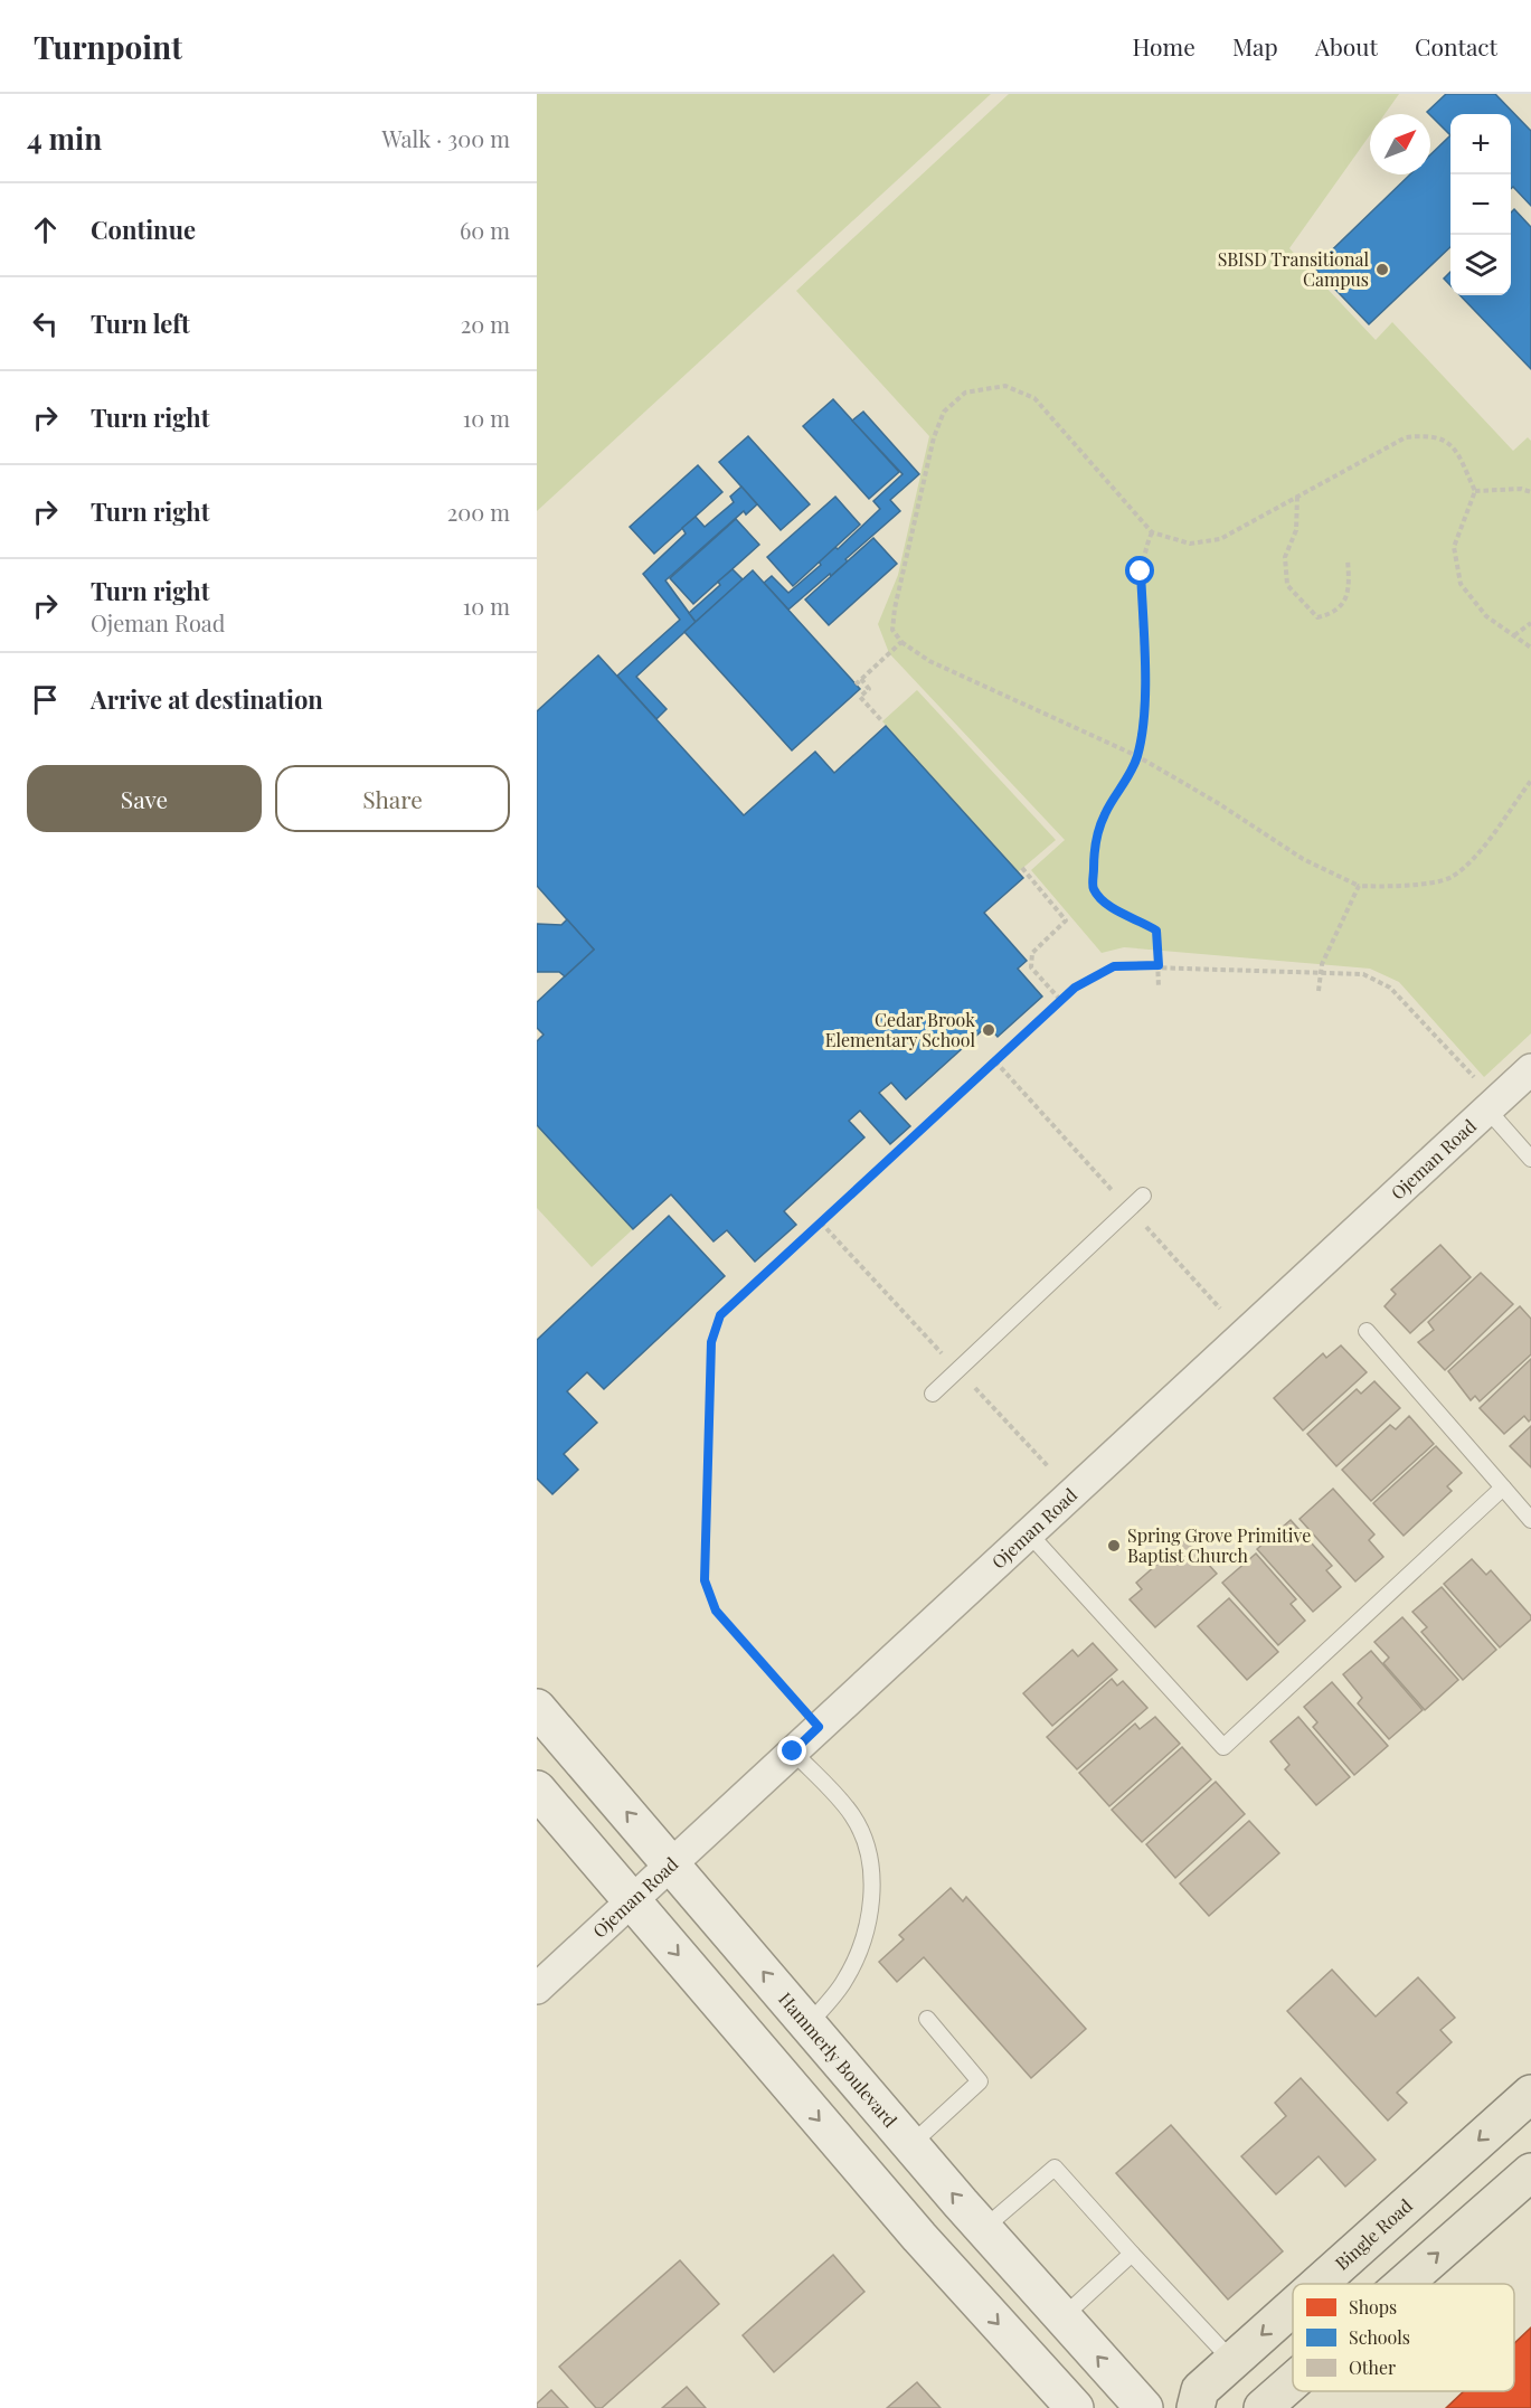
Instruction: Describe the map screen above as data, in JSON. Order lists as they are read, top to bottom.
{
  "streets": {
    "main road": ["Hammerly Boulevard", "Bingle Road"],
    "street": ["Ojeman Road"]
  },
  "crossings": [
    ["Ojeman Road", "Hammerly Boulevard"]
  ],
  "places": ["SBISD Transitional Campus", "Cedar Brook Elementary School", "Spring Grove Primitive Baptist Church"],
  "legend": ["Shops", "Schools", "Other"],
  "north": "top right",
  "page": {
    "header": "Turnpoint",
    "nav": [
      "Home",
      "Map",
      "About",
      "Contact"
    ],
    "heading": ["4 min", "Walk · 300 m"],
    "map_buttons": ["+", "−"],
    "list": [
      ["Continue", "60 m"],
      ["Turn left", "20 m"],
      ["Turn right", "10 m"],
      ["Turn right", "200 m"],
      ["Turn right", "Ojeman Road", "10 m"],
      "Arrive at destination"
    ],
    "buttons": ["Save", "Share"]
  }
}
